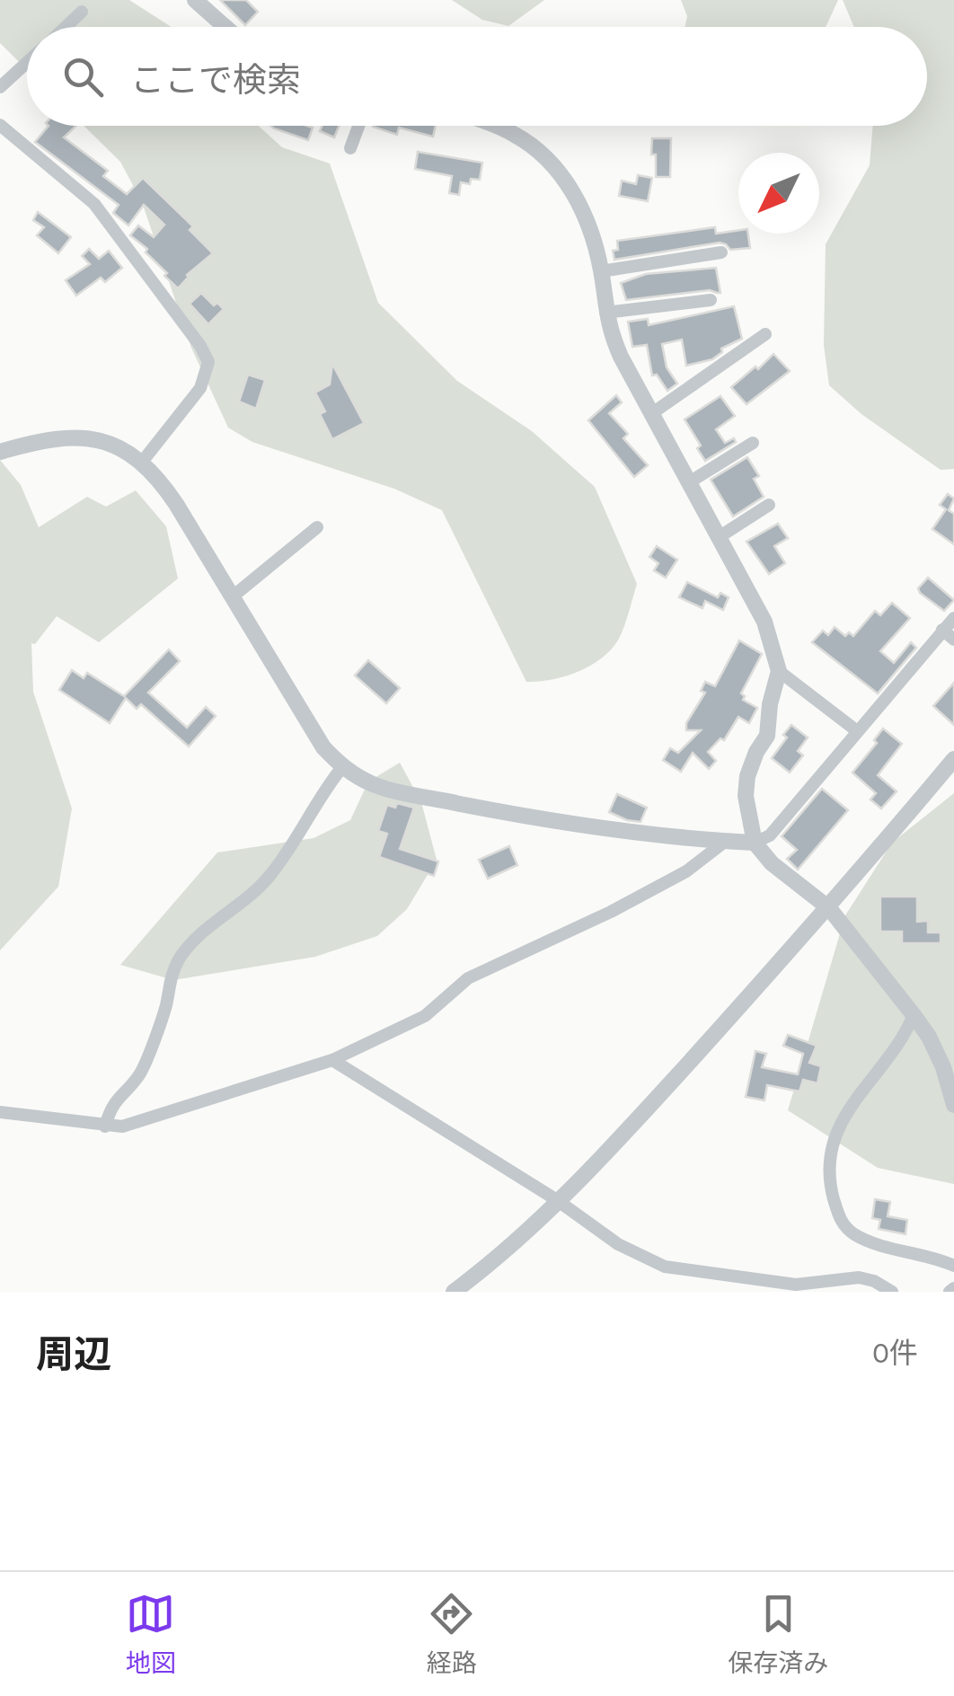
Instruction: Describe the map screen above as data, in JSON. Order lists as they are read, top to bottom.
{
  "north": "bottom left",
  "page": {
    "search": "ここで検索",
    "heading": ["周辺", "0件"],
    "nav": ["地図", "経路", "保存済み"]
  }
}
